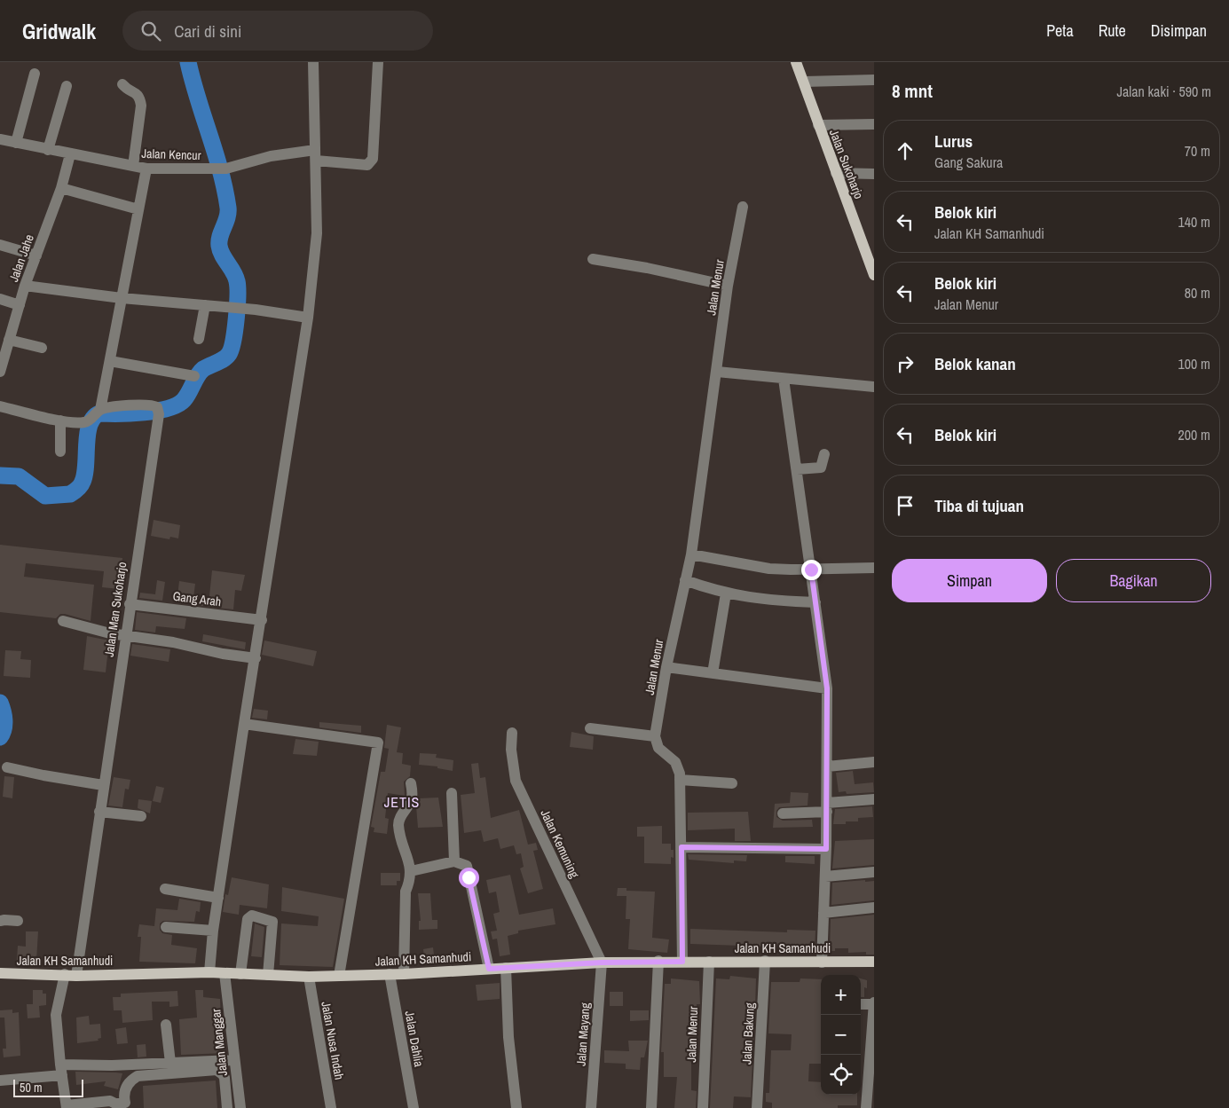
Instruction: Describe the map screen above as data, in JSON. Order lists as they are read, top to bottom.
{
  "streets": {
    "main road": ["Jalan Sukoharjo", "Jalan KH Samanhudi"],
    "street": [
      "Jalan Kencur",
      "Jalan Jahe",
      "Jalan Menur",
      "Gang Arah",
      "Jalan Man Sukoharjo",
      "Jalan Kemuning",
      "Jalan Bakung",
      "Jalan Mayang",
      "Jalan Dahlia",
      "Jalan Nusa Indah",
      "Jalan Manggar"
    ]
  },
  "crossings": [
    ["Jalan Kencur", "Jalan Jahe"],
    ["Jalan Menur", "Jalan KH Samanhudi"],
    ["Gang Arah", "Jalan Man Sukoharjo"],
    ["Jalan Man Sukoharjo", "Jalan KH Samanhudi"],
    ["Jalan Kemuning", "Jalan KH Samanhudi"],
    ["Jalan Kemuning", "Jalan Mayang"],
    ["Jalan KH Samanhudi", "Jalan Bakung"],
    ["Jalan KH Samanhudi", "Jalan Mayang"],
    ["Jalan KH Samanhudi", "Jalan Dahlia"],
    ["Jalan KH Samanhudi", "Jalan Nusa Indah"],
    ["Jalan KH Samanhudi", "Jalan Manggar"]
  ],
  "districts": ["JETIS"],
  "scale_bar": "50 m",
  "page": {
    "header": "Gridwalk",
    "search": "Cari di sini",
    "nav": ["Peta", "Rute", "Disimpan"],
    "heading": ["8 mnt", "Jalan kaki · 590 m"],
    "list": [
      ["Lurus", "Gang Sakura", "70 m"],
      ["Belok kiri", "Jalan KH Samanhudi", "140 m"],
      ["Belok kiri", "Jalan Menur", "80 m"],
      ["Belok kanan", "100 m"],
      ["Belok kiri", "200 m"],
      "Tiba di tujuan"
    ],
    "buttons": ["Simpan", "Bagikan"],
    "map_buttons": ["+", "−"],
    "scale": "50 m"
  }
}
